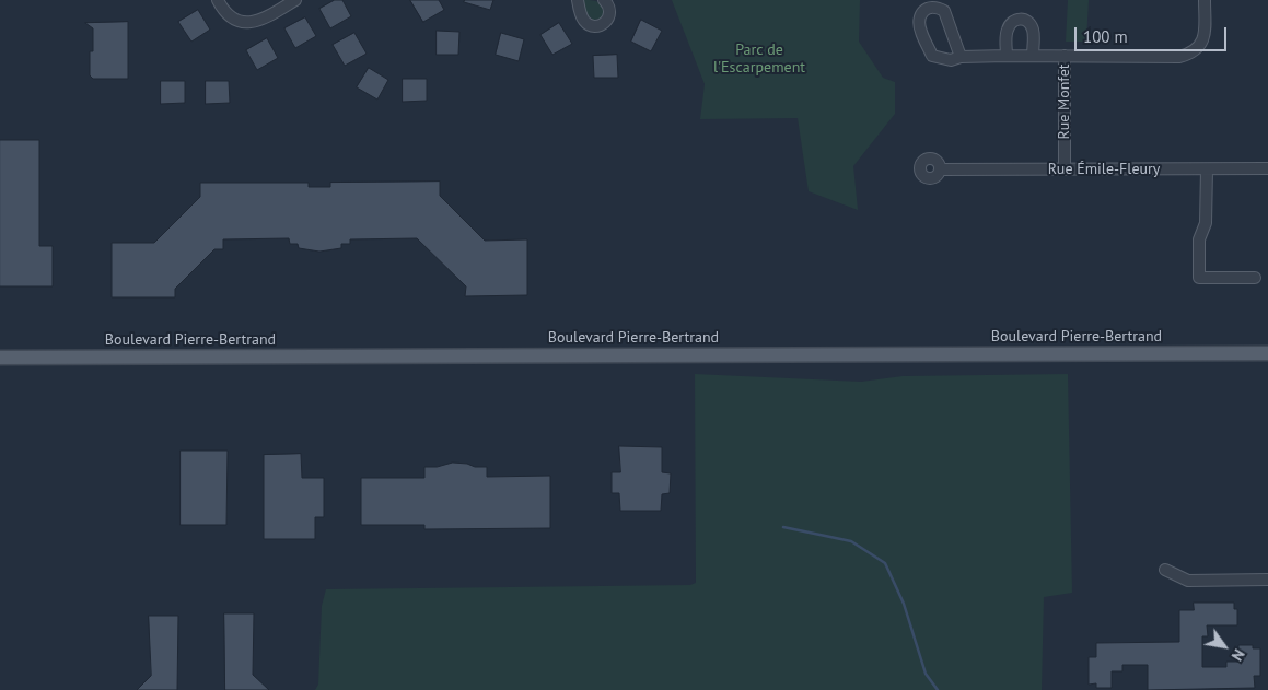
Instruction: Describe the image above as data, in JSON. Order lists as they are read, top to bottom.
{
  "streets": {
    "main road": ["Boulevard Pierre-Bertrand"],
    "street": ["Rue Monfet", "Rue Émile-Fleury"]
  },
  "crossings": [
    ["Rue Monfet", "Rue Émile-Fleury"]
  ],
  "parks": ["Parc de l'Escarpement"],
  "scale_bar": "100 m",
  "north": "bottom right"
}
